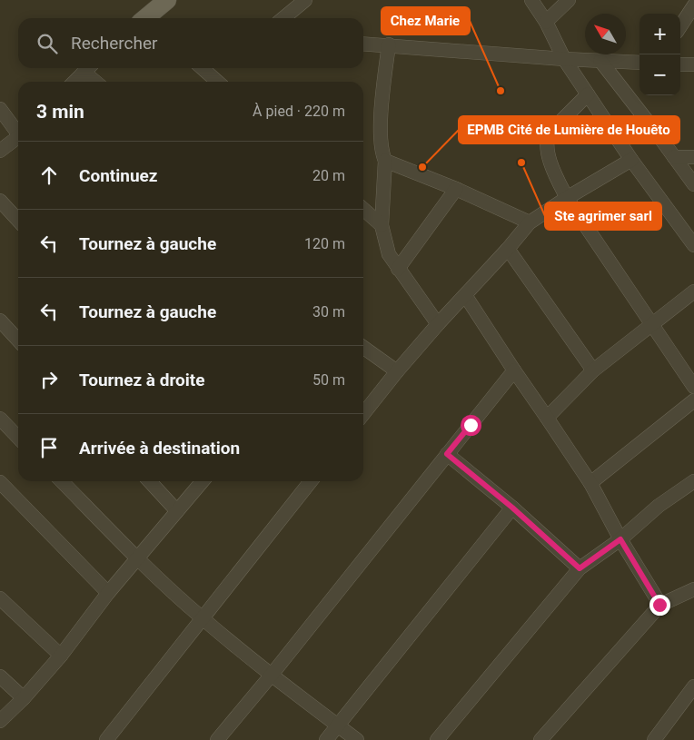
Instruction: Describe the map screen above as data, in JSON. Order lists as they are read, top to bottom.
{
  "places": ["Chez Marie", "Ste agrimer sarl", "EPMB Cité de Lumière de Houêto"],
  "north": "top left",
  "page": {
    "map_buttons": ["+", "−"],
    "search": "Rechercher",
    "heading": ["3 min", "À pied · 220 m"],
    "list": [
      ["Continuez", "20 m"],
      ["Tournez à gauche", "120 m"],
      ["Tournez à gauche", "30 m"],
      ["Tournez à droite", "50 m"],
      "Arrivée à destination"
    ]
  }
}
